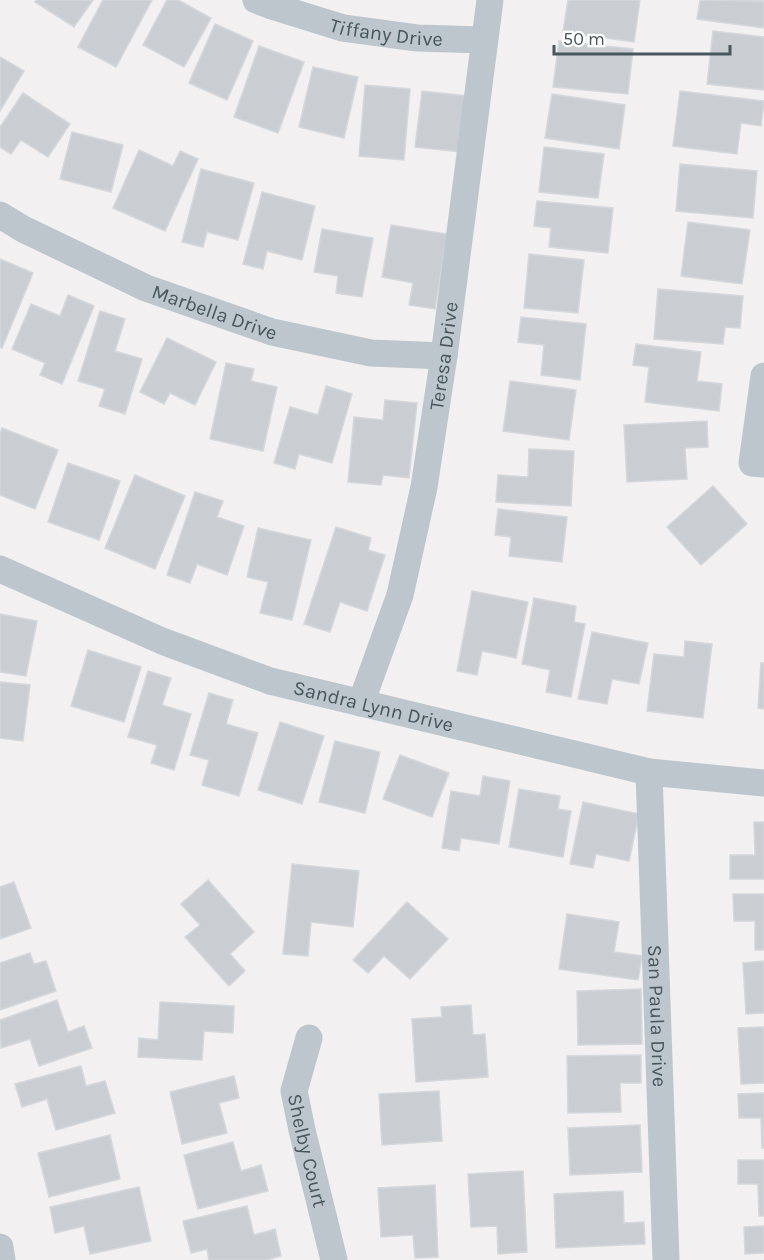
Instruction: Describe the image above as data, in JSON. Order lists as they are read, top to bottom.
{
  "streets": {
    "street": [
      "Tiffany Drive",
      "Marbella Drive",
      "Teresa Drive",
      "Sandra Lynn Drive",
      "San Paula Drive",
      "Shelby Court"
    ]
  },
  "crossings": [
    ["Tiffany Drive", "Teresa Drive"],
    ["Marbella Drive", "Teresa Drive"],
    ["Teresa Drive", "Sandra Lynn Drive"],
    ["Sandra Lynn Drive", "San Paula Drive"]
  ],
  "scale_bar": "50 m"
}
